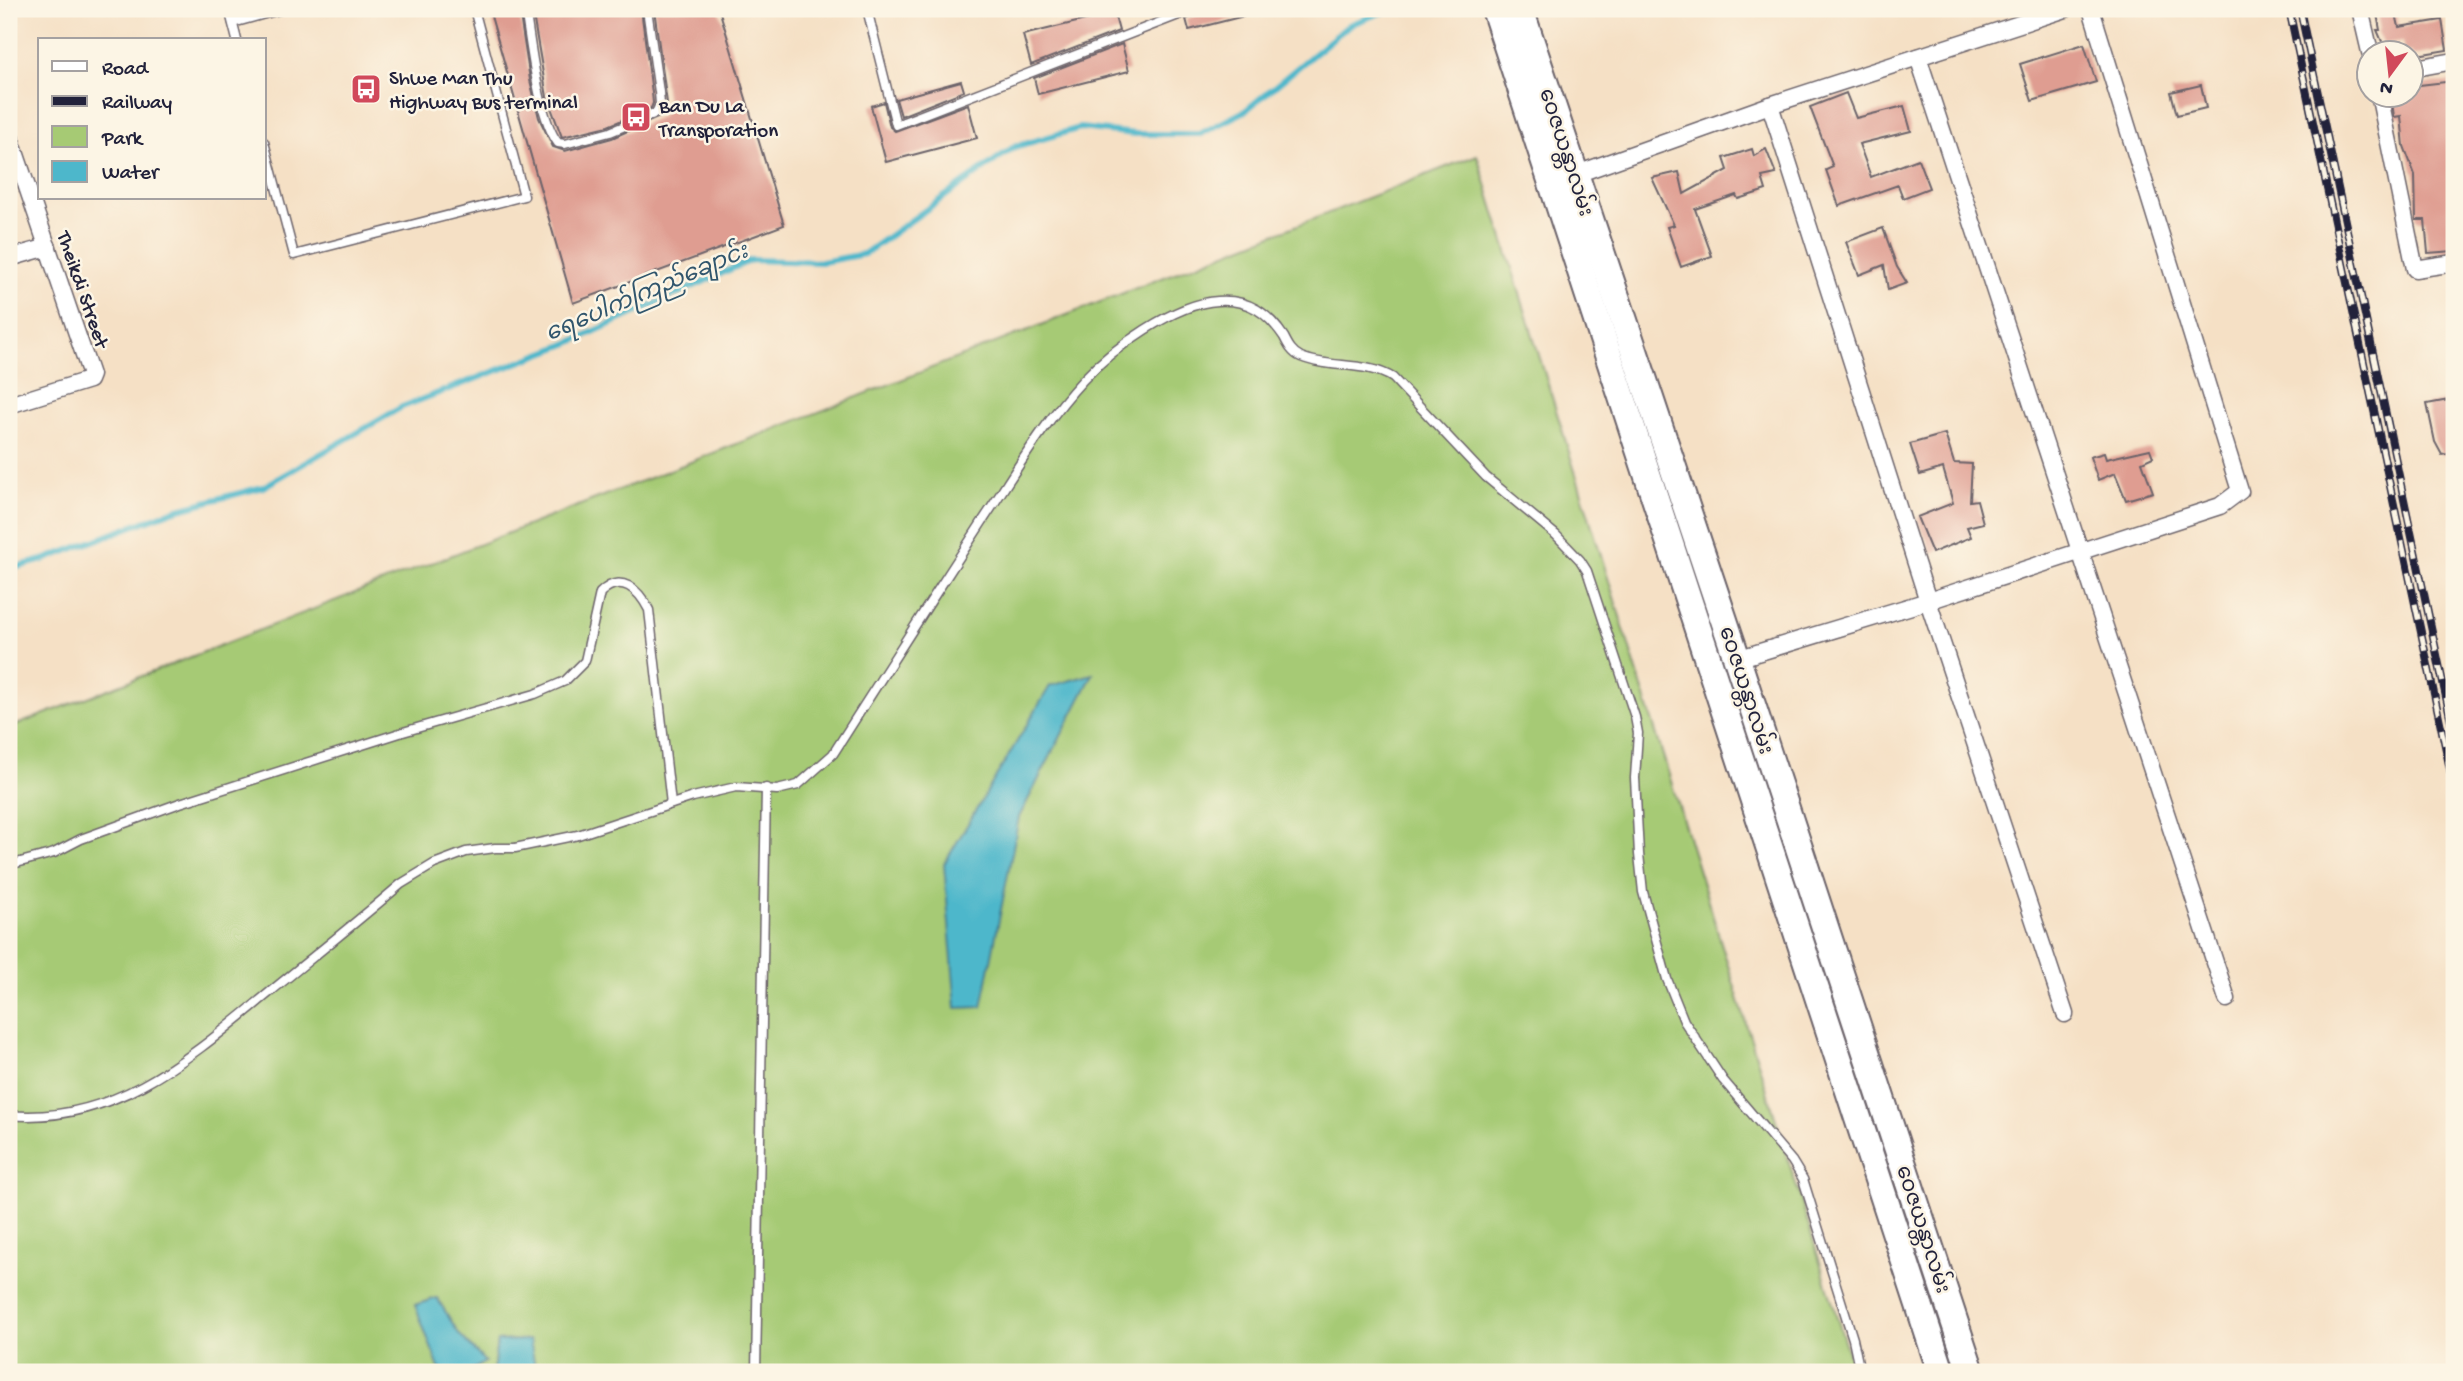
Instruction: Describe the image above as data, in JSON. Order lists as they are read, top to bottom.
{
  "streets": {
    "main road": ["ဝေဇယန္တာလမ်း"],
    "street": ["Theikdi Street"]
  },
  "water": ["ရေပေါက်ကြည်ချောင်း"],
  "places": {
    "bus stop": ["Shwe Man Thu Highway Bus terminal", "Ban Du La Transporation"]
  },
  "legend": [
    "Road",
    "Railway",
    "Park",
    "Water"
  ],
  "north": "bottom"
}
